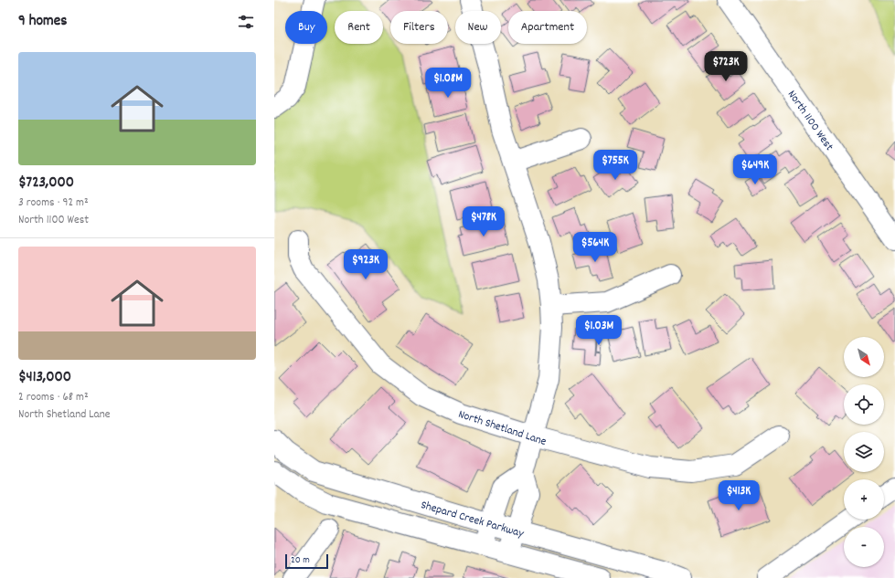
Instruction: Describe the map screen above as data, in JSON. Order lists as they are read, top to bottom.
{
  "streets": {
    "street": ["North 1100 West", "North Shetland Lane", "Shepard Creek Parkway"]
  },
  "scale_bar": "20 m",
  "north": "bottom right",
  "page": {
    "heading": "9 homes",
    "chip": [
      "Buy",
      "Rent",
      "Filters",
      "New",
      "Apartment"
    ],
    "list": [
      {
        "name": "$723,000",
        "note": "3 rooms · 92 m² · North 1100 West"
      },
      {
        "name": "$413,000",
        "note": "2 rooms · 68 m² · North Shetland Lane"
      }
    ],
    "price": [
      "$723K",
      "$1.08M",
      "$755K",
      "$649K",
      "$478K",
      "$564K",
      "$923K",
      "$1.03M",
      "$413K"
    ],
    "map_buttons": ["+", "−"],
    "scale": "20 m"
  }
}
